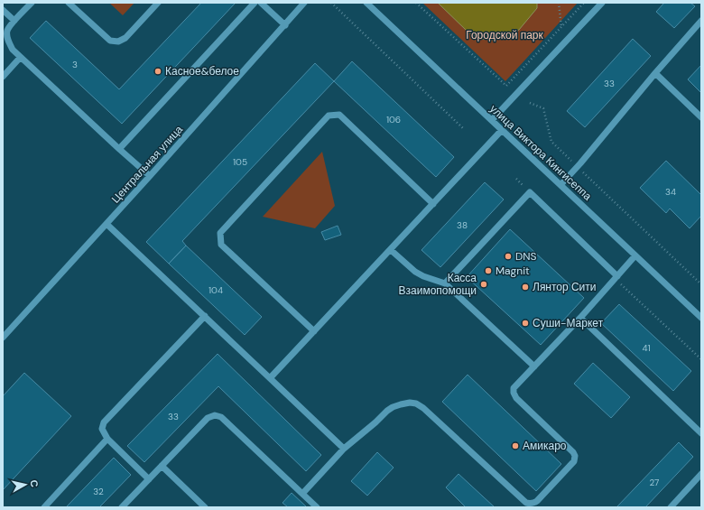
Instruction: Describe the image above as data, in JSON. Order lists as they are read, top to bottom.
{
  "streets": {
    "street": ["улица Виктора Кингисеппа", "Центральная улица"]
  },
  "parks": ["Городской парк"],
  "places": [
    "Касное&белое",
    "DNS",
    "Magnit",
    "Касса Взаимопомощи",
    "Лянтор Сити",
    "Суши-Маркет",
    "Амикаро"
  ],
  "house_numbers": [
    "3",
    "33",
    "106",
    "105",
    "34",
    "38",
    "104",
    "41",
    "33",
    "27",
    "32"
  ],
  "north": "right"
}
